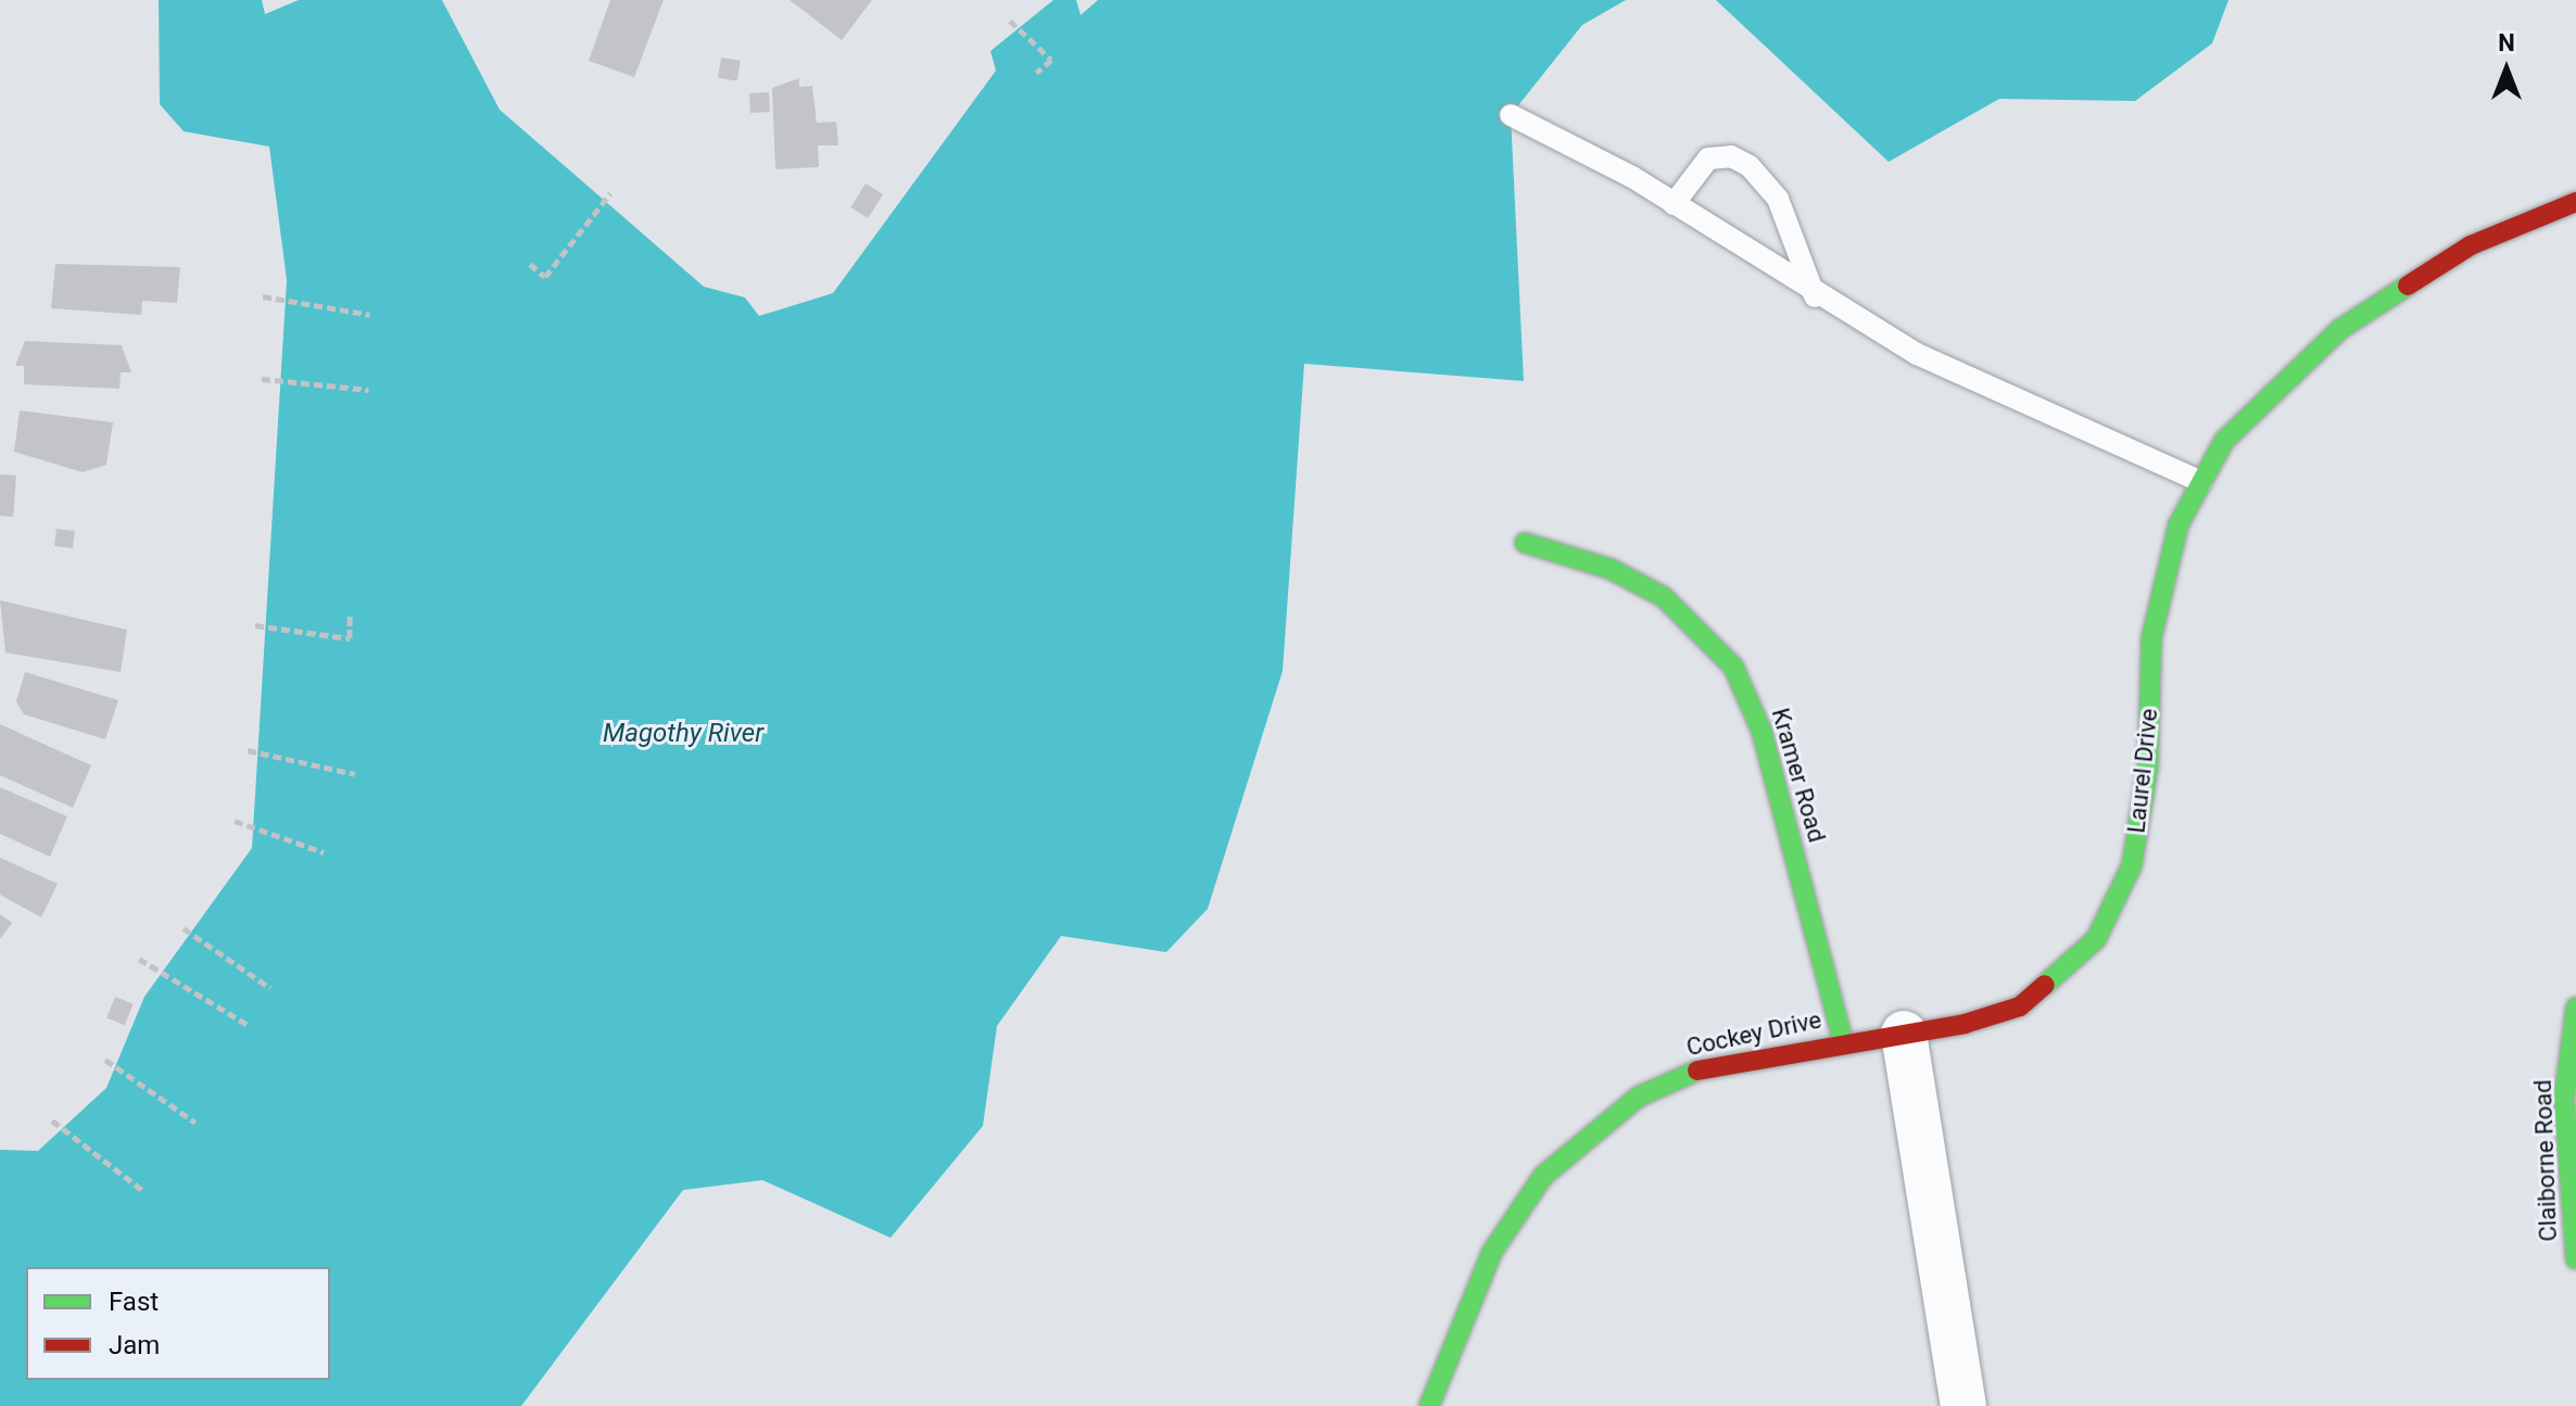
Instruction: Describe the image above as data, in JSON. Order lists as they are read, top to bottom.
{
  "streets": {
    "street": [
      "Laurel Drive",
      "Kramer Road",
      "Cockey Drive",
      "Claiborne Road"
    ]
  },
  "crossings": [
    ["Laurel Drive", "Cockey Drive"],
    ["Kramer Road", "Cockey Drive"]
  ],
  "water": ["Magothy River"],
  "legend": ["Fast", "Jam"],
  "north": "top"
}
